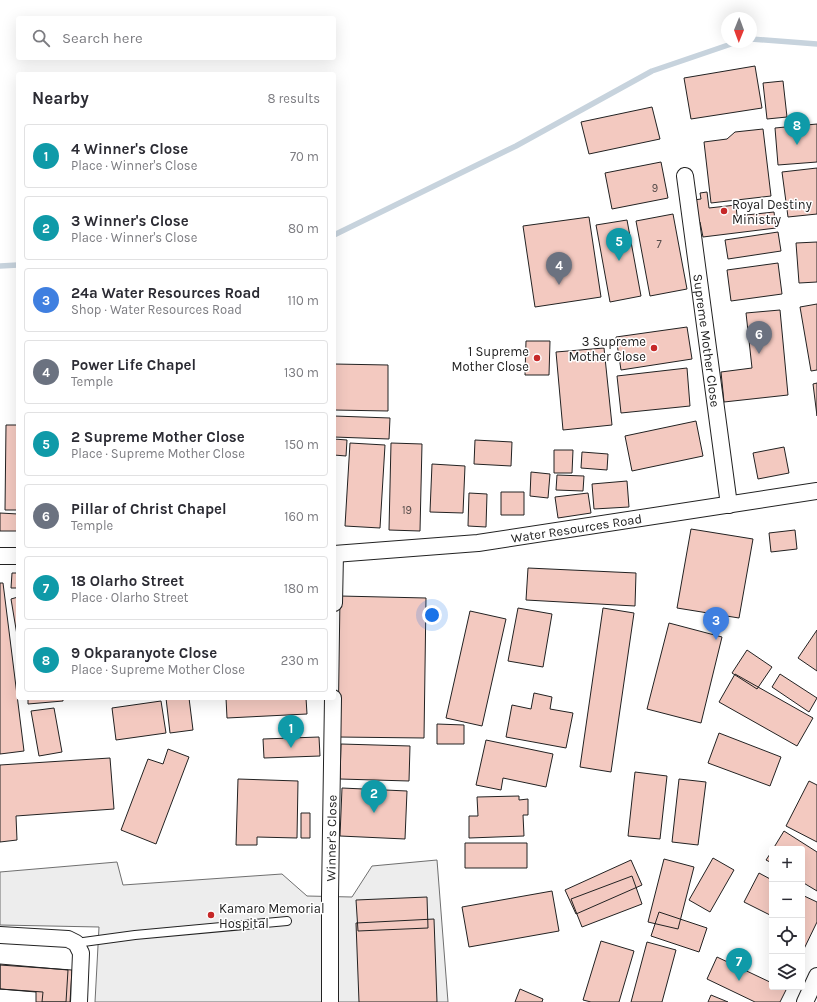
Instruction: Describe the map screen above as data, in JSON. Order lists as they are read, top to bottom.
{
  "streets": {
    "street": ["Supreme Mother Close", "Water Resources Road", "Winner's Close"]
  },
  "crossings": [
    ["Supreme Mother Close", "Water Resources Road"]
  ],
  "places": [
    "Royal Destiny Ministry",
    "3 Supreme Mother Close",
    "1 Supreme Mother Close",
    "Kamaro Memorial Hospital"
  ],
  "house_numbers": ["9", "7", "19"],
  "north": "bottom",
  "page": {
    "search": "Search here",
    "heading": ["Nearby", "8 results"],
    "pins": [
      "8",
      "5",
      "4",
      "6",
      "3",
      "1",
      "2",
      "7"
    ],
    "list": [
      {
        "mark": "1",
        "name": "4 Winner's Close",
        "note": "Place · Winner's Close",
        "value": "70 m"
      },
      {
        "mark": "2",
        "name": "3 Winner's Close",
        "note": "Place · Winner's Close",
        "value": "80 m"
      },
      {
        "mark": "3",
        "name": "24a Water Resources Road",
        "note": "Shop · Water Resources Road",
        "value": "110 m"
      },
      {
        "mark": "4",
        "name": "Power Life Chapel",
        "note": "Temple",
        "value": "130 m"
      },
      {
        "mark": "5",
        "name": "2 Supreme Mother Close",
        "note": "Place · Supreme Mother Close",
        "value": "150 m"
      },
      {
        "mark": "6",
        "name": "Pillar of Christ Chapel",
        "note": "Temple",
        "value": "160 m"
      },
      {
        "mark": "7",
        "name": "18 Olarho Street",
        "note": "Place · Olarho Street",
        "value": "180 m"
      },
      {
        "mark": "8",
        "name": "9 Okparanyote Close",
        "note": "Place · Supreme Mother Close",
        "value": "230 m"
      }
    ],
    "map_buttons": ["+", "−"]
  }
}
